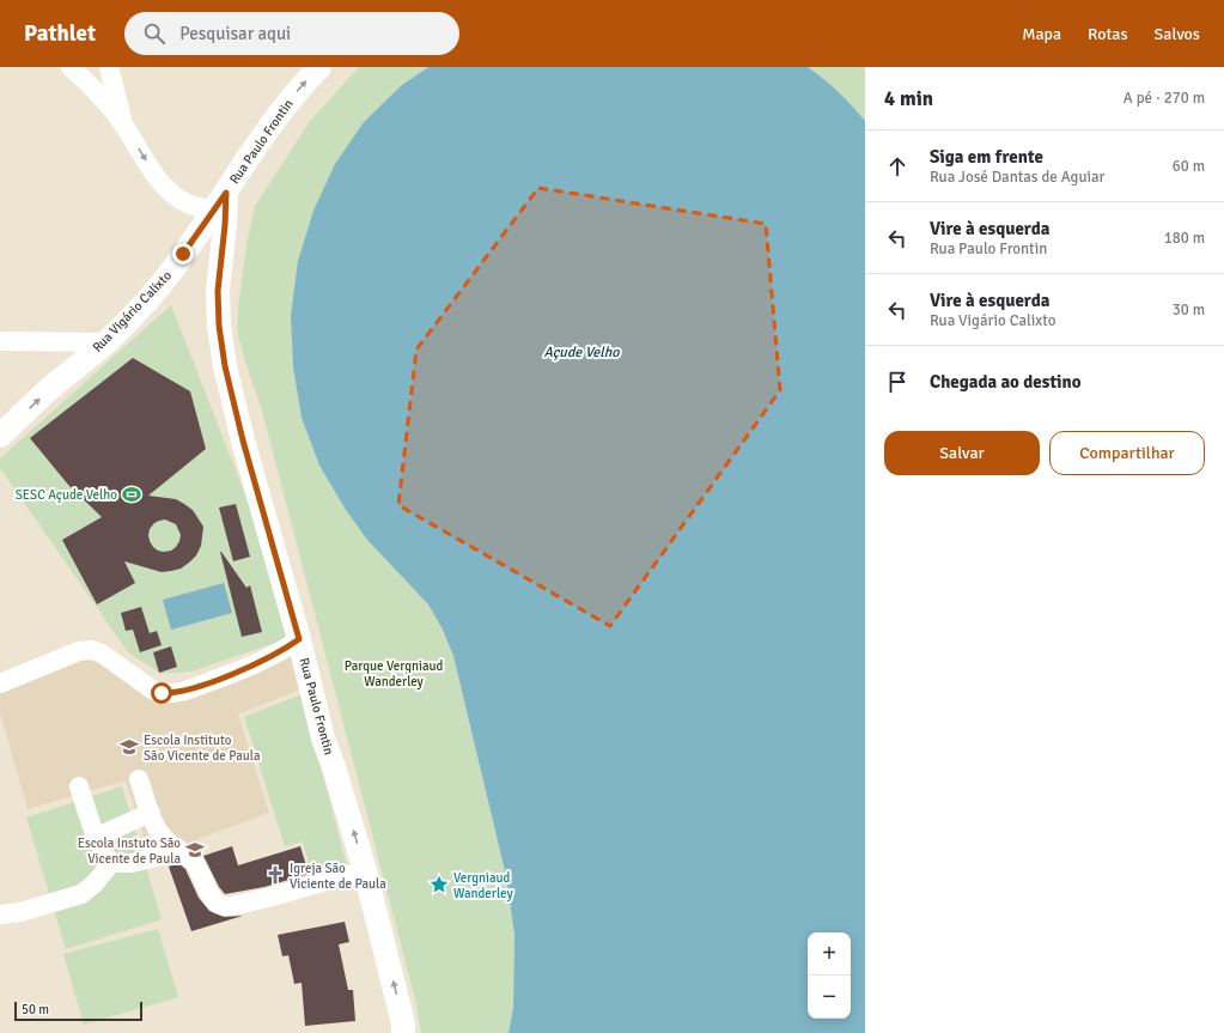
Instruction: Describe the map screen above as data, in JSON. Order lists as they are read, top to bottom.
{
  "streets": {
    "main road": ["Rua Paulo Frontin", "Rua Vigário Calixto"]
  },
  "crossings": [
    ["Rua Paulo Frontin", "Rua Vigário Calixto"]
  ],
  "one_way": ["Rua Paulo Frontin", "Rua Vigário Calixto"],
  "water": ["Açude Velho"],
  "parks": ["Parque Vergniaud Wanderley"],
  "places": {
    "sports": ["SESC Açude Velho"],
    "school or university": ["Escola Instituto São Vicente de Paula", "Escola Instuto São Vicente de Paula"],
    "church": ["Igreja São Viciente de Paula"],
    "place": ["Vergniaud Wanderley"]
  },
  "scale_bar": "50 m",
  "page": {
    "header": "Pathlet",
    "search": "Pesquisar aqui",
    "nav": ["Mapa", "Rotas", "Salvos"],
    "heading": ["4 min", "A pé · 270 m"],
    "list": [
      ["Siga em frente", "Rua José Dantas de Aguiar", "60 m"],
      ["Vire à esquerda", "Rua Paulo Frontin", "180 m"],
      ["Vire à esquerda", "Rua Vigário Calixto", "30 m"],
      "Chegada ao destino"
    ],
    "buttons": ["Salvar", "Compartilhar"],
    "map_buttons": ["+", "−"],
    "scale": "50 m"
  }
}
